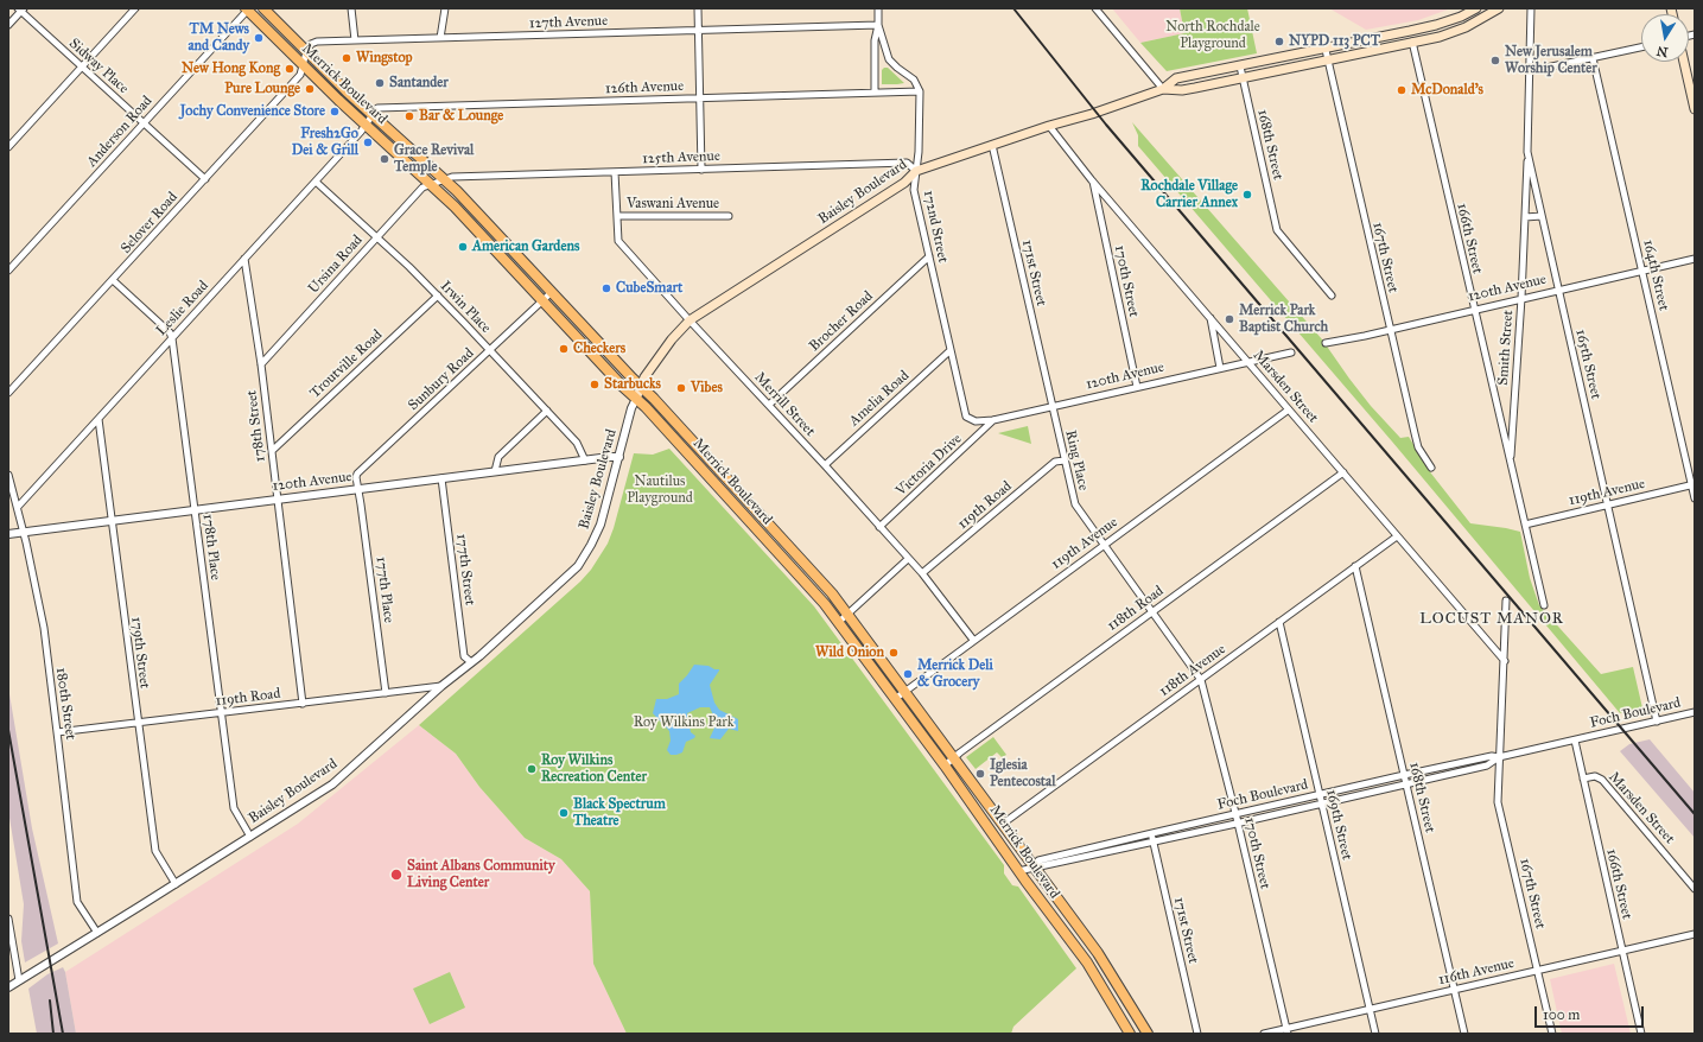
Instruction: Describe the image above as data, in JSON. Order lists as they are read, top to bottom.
{
  "streets": {
    "main road": ["Merrick Boulevard", "Baisley Boulevard"],
    "street": [
      "127th Avenue",
      "Sidway Place",
      "126th Avenue",
      "Anderson Road",
      "168th Street",
      "125th Avenue",
      "Vaswani Avenue",
      "Selover Road",
      "172nd Street",
      "166th Street",
      "167th Street",
      "Ursina Road",
      "171st Street",
      "164th Street",
      "170th Street",
      "120th Avenue",
      "Irwin Place",
      "Leslie Road",
      "Brocher Road",
      "Smith Street",
      "Troutville Road",
      "165th Street",
      "Sunbury Road",
      "Marsden Street",
      "Amelia Road",
      "Merrill Street",
      "178th Street",
      "Ring Place",
      "Victoria Drive",
      "119th Avenue",
      "119th Road",
      "178th Place",
      "177th Street",
      "177th Place",
      "118th Road",
      "179th Street",
      "118th Avenue",
      "180th Street",
      "Foch Boulevard",
      "169th Street",
      "116th Avenue"
    ]
  },
  "crossings": [
    ["127th Avenue", "Merrick Boulevard"],
    ["Sidway Place", "Anderson Road"],
    ["Sidway Place", "Selover Road"],
    ["Merrick Boulevard", "126th Avenue"],
    ["Merrick Boulevard", "Anderson Road"],
    ["Merrick Boulevard", "125th Avenue"],
    ["Merrick Boulevard", "Baisley Boulevard"],
    ["Merrick Boulevard", "Selover Road"],
    ["Merrick Boulevard", "Ursina Road"],
    ["Merrick Boulevard", "Leslie Road"],
    ["Merrick Boulevard", "Sunbury Road"],
    ["Merrick Boulevard", "119th Avenue"],
    ["Merrick Boulevard", "118th Road"],
    ["Merrick Boulevard", "118th Avenue"],
    ["Merrick Boulevard", "Foch Boulevard"],
    ["126th Avenue", "172nd Street"],
    ["126th Avenue", "Leslie Road"],
    ["168th Street", "Baisley Boulevard"],
    ["168th Street", "118th Avenue"],
    ["168th Street", "Foch Boulevard"],
    ["168th Street", "116th Avenue"],
    ["125th Avenue", "Baisley Boulevard"],
    ["125th Avenue", "172nd Street"],
    ["125th Avenue", "Ursina Road"],
    ["125th Avenue", "Merrill Street"],
    ["Baisley Boulevard", "172nd Street"],
    ["Baisley Boulevard", "166th Street"],
    ["Baisley Boulevard", "167th Street"],
    ["Baisley Boulevard", "171st Street"],
    ["Baisley Boulevard", "120th Avenue"],
    ["Baisley Boulevard", "Marsden Street"],
    ["Baisley Boulevard", "Merrill Street"],
    ["Baisley Boulevard", "119th Road"],
    ["Baisley Boulevard", "178th Place"],
    ["Baisley Boulevard", "177th Street"],
    ["Baisley Boulevard", "179th Street"],
    ["Baisley Boulevard", "180th Street"],
    ["Vaswani Avenue", "Merrill Street"],
    ["172nd Street", "120th Avenue"],
    ["172nd Street", "Brocher Road"],
    ["172nd Street", "Amelia Road"],
    ["172nd Street", "Victoria Drive"],
    ["166th Street", "120th Avenue"],
    ["166th Street", "Smith Street"],
    ["166th Street", "Marsden Street"],
    ["166th Street", "119th Avenue"],
    ["166th Street", "Foch Boulevard"],
    ["166th Street", "116th Avenue"],
    ["167th Street", "120th Avenue"],
    ["167th Street", "Foch Boulevard"],
    ["167th Street", "116th Avenue"],
    ["Ursina Road", "Irwin Place"],
    ["Ursina Road", "178th Street"],
    ["171st Street", "120th Avenue"],
    ["171st Street", "Ring Place"],
    ["171st Street", "Foch Boulevard"],
    ["164th Street", "120th Avenue"],
    ["164th Street", "119th Avenue"],
    ["170th Street", "120th Avenue"],
    ["170th Street", "Marsden Street"],
    ["170th Street", "Ring Place"],
    ["170th Street", "118th Avenue"],
    ["170th Street", "Foch Boulevard"],
    ["170th Street", "116th Avenue"],
    ["120th Avenue", "Irwin Place"],
    ["120th Avenue", "Smith Street"],
    ["120th Avenue", "165th Street"],
    ["120th Avenue", "Sunbury Road"],
    ["120th Avenue", "Marsden Street"],
    ["120th Avenue", "178th Street"],
    ["120th Avenue", "Ring Place"],
    ["120th Avenue", "Victoria Drive"],
    ["120th Avenue", "178th Place"],
    ["120th Avenue", "177th Street"],
    ["120th Avenue", "177th Place"],
    ["120th Avenue", "179th Street"],
    ["120th Avenue", "180th Street"],
    ["Irwin Place", "Leslie Road"],
    ["Irwin Place", "Troutville Road"],
    ["Irwin Place", "Sunbury Road"],
    ["Leslie Road", "178th Street"],
    ["Leslie Road", "178th Place"],
    ["Leslie Road", "179th Street"],
    ["Leslie Road", "180th Street"],
    ["Brocher Road", "Merrill Street"],
    ["Smith Street", "165th Street"],
    ["Troutville Road", "178th Street"],
    ["165th Street", "119th Avenue"],
    ["165th Street", "Foch Boulevard"],
    ["Sunbury Road", "177th Place"],
    ["Marsden Street", "119th Avenue"],
    ["Marsden Street", "118th Road"],
    ["Marsden Street", "118th Avenue"],
    ["Amelia Road", "Merrill Street"],
    ["Merrill Street", "Victoria Drive"],
    ["Merrill Street", "119th Avenue"],
    ["Merrill Street", "119th Road"],
    ["178th Street", "119th Road"],
    ["Ring Place", "119th Avenue"],
    ["Ring Place", "119th Road"],
    ["Ring Place", "118th Road"],
    ["Ring Place", "118th Avenue"],
    ["119th Road", "178th Place"],
    ["119th Road", "177th Place"],
    ["119th Road", "179th Street"],
    ["119th Road", "180th Street"],
    ["118th Avenue", "169th Street"],
    ["Foch Boulevard", "169th Street"],
    ["169th Street", "116th Avenue"]
  ],
  "districts": ["LOCUST MANOR"],
  "parks": ["North Rochdale Playground", "Nautilus Playground", "Roy Wilkins Park"],
  "places": [
    "TM News and Candy",
    "NYPD 113 PCT",
    "Wingstop",
    "New Jerusalem Worship Center",
    "New Hong Kong",
    "Santander",
    "Pure Lounge",
    "McDonald's",
    "Jochy Convenience Store",
    "Bar & Lounge",
    "Fresh2Go Dei & Grill",
    "Grace Revival Temple",
    "Rochdale Village Carrier Annex",
    "American Gardens",
    "CubeSmart",
    "Merrick Park Baptist Church",
    "Checkers",
    "Starbucks",
    "Vibes",
    "Wild Onion",
    "Merrick Deli & Grocery",
    "Roy Wilkins Recreation Center",
    "Iglesia Pentecostal",
    "Black Spectrum Theatre",
    "Saint Albans Community Living Center"
  ],
  "scale_bar": "100 m",
  "north": "bottom"
}
